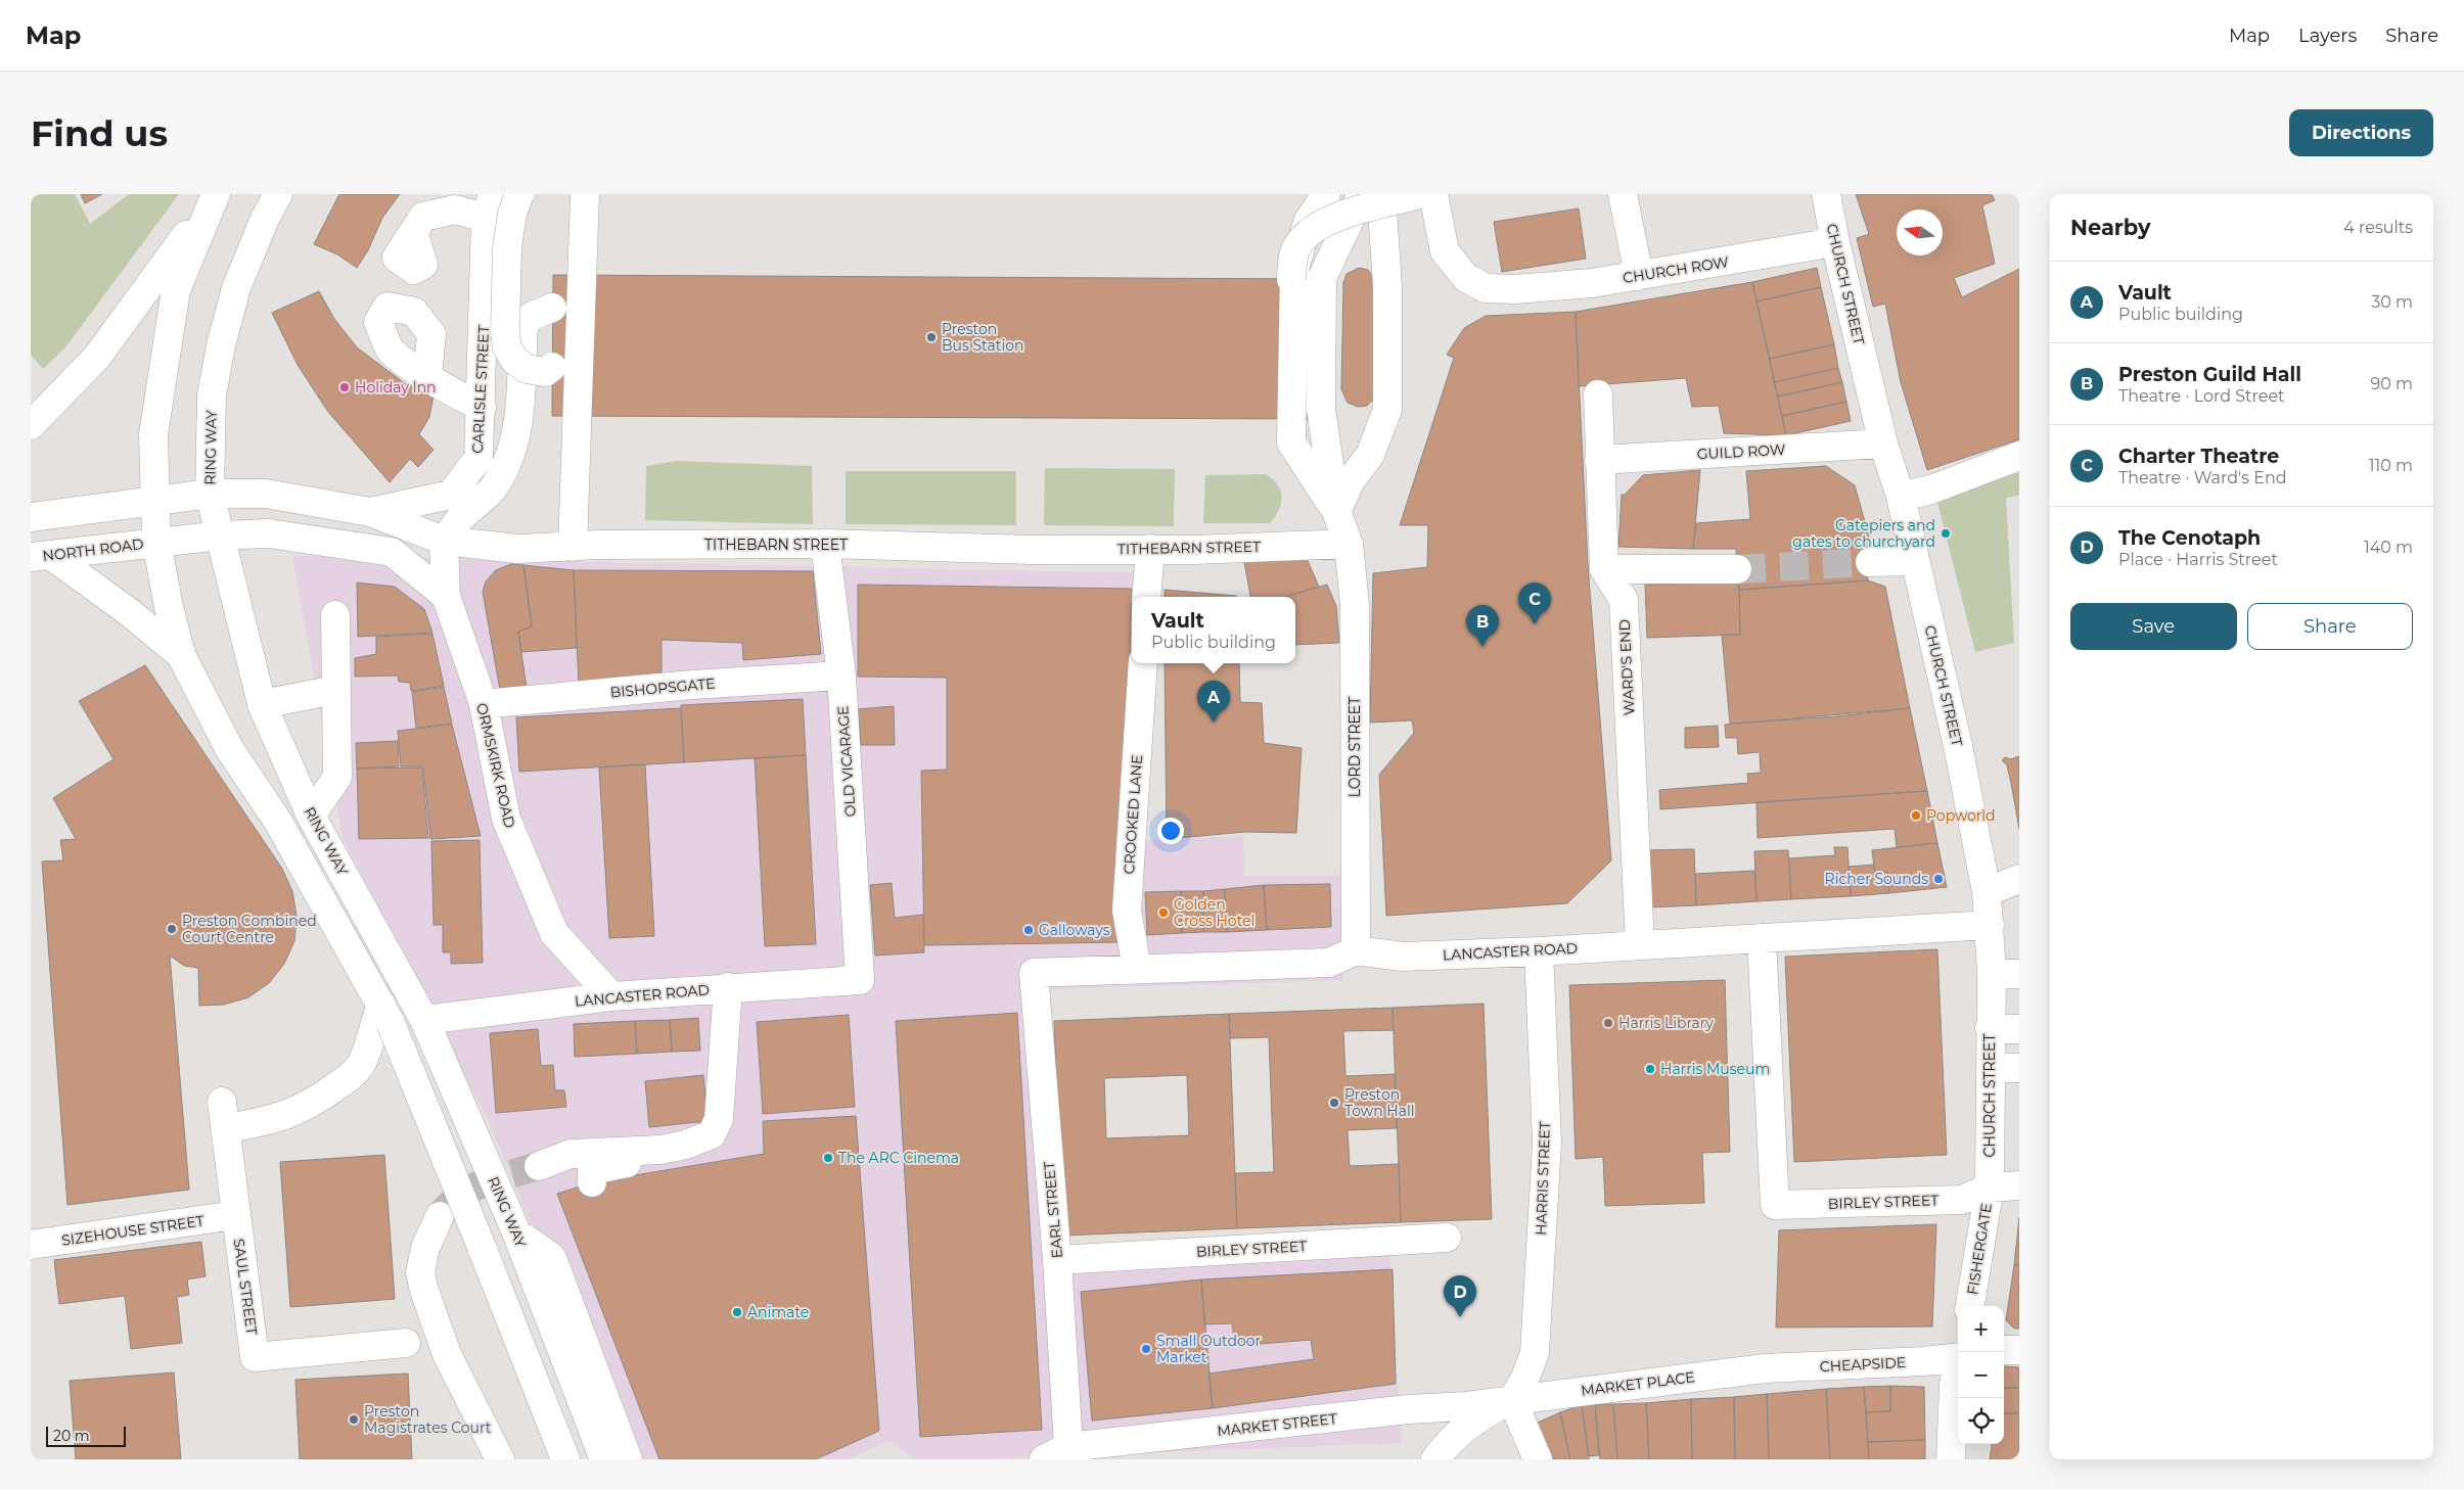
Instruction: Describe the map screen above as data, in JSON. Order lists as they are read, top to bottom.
{
  "streets": {
    "main road": [
      "CHURCH ROW",
      "CHURCH STREET",
      "CARLISLE STREET",
      "RING WAY",
      "GUILD ROW",
      "TITHEBARN STREET",
      "NORTH ROAD",
      "WARD'S END",
      "BISHOPSGATE",
      "LORD STREET",
      "OLD VICARAGE",
      "ORMSKIRK ROAD",
      "CROOKED LANE",
      "LANCASTER ROAD",
      "HARRIS STREET",
      "BIRLEY STREET",
      "EARL STREET",
      "SIZEHOUSE STREET",
      "FISHERGATE",
      "SAUL STREET",
      "CHEAPSIDE",
      "MARKET PLACE",
      "MARKET STREET"
    ]
  },
  "crossings": [
    ["CHURCH ROW", "CHURCH STREET"],
    ["CHURCH STREET", "GUILD ROW"],
    ["CHURCH STREET", "LANCASTER ROAD"],
    ["CHURCH STREET", "BIRLEY STREET"],
    ["CHURCH STREET", "FISHERGATE"],
    ["CARLISLE STREET", "TITHEBARN STREET"],
    ["RING WAY", "TITHEBARN STREET"],
    ["RING WAY", "NORTH ROAD"],
    ["RING WAY", "LANCASTER ROAD"],
    ["GUILD ROW", "WARD'S END"],
    ["TITHEBARN STREET", "LORD STREET"],
    ["TITHEBARN STREET", "OLD VICARAGE"],
    ["TITHEBARN STREET", "ORMSKIRK ROAD"],
    ["WARD'S END", "LANCASTER ROAD"],
    ["BISHOPSGATE", "OLD VICARAGE"],
    ["BISHOPSGATE", "ORMSKIRK ROAD"],
    ["LORD STREET", "LANCASTER ROAD"],
    ["OLD VICARAGE", "LANCASTER ROAD"],
    ["ORMSKIRK ROAD", "LANCASTER ROAD"],
    ["CROOKED LANE", "EARL STREET"],
    ["LANCASTER ROAD", "HARRIS STREET"],
    ["LANCASTER ROAD", "BIRLEY STREET"],
    ["HARRIS STREET", "MARKET PLACE"],
    ["HARRIS STREET", "MARKET STREET"],
    ["BIRLEY STREET", "EARL STREET"],
    ["BIRLEY STREET", "FISHERGATE"],
    ["EARL STREET", "MARKET STREET"],
    ["SIZEHOUSE STREET", "SAUL STREET"],
    ["CHEAPSIDE", "MARKET PLACE"],
    ["MARKET PLACE", "MARKET STREET"]
  ],
  "places": [
    "Preston Bus Station",
    "Holiday Inn",
    "Gatepiers and gates to churchyard",
    "Popworld",
    "Richer Sounds",
    "Golden Cross Hotel",
    "Preston Combined Court Centre",
    "Galloways",
    "Harris Library",
    "Harris Museum",
    "Preston Town Hall",
    "The ARC Cinema",
    "Animate",
    "Small Outdoor Market",
    "Preston Magistrates Court"
  ],
  "scale_bar": "20 m",
  "north": "left",
  "page": {
    "header": "Map",
    "nav": ["Map", "Layers", "Share"],
    "buttons": [
      "Directions",
      ["Save", "Share"]
    ],
    "title": "Find us",
    "heading": ["Nearby", "4 results"],
    "list": [
      {
        "mark": "A",
        "name": "Vault",
        "note": "Public building",
        "value": "30 m"
      },
      {
        "mark": "B",
        "name": "Preston Guild Hall",
        "note": "Theatre · Lord Street",
        "value": "90 m"
      },
      {
        "mark": "C",
        "name": "Charter Theatre",
        "note": "Theatre · Ward's End",
        "value": "110 m"
      },
      {
        "mark": "D",
        "name": "The Cenotaph",
        "note": "Place · Harris Street",
        "value": "140 m"
      }
    ],
    "pins": [
      "C",
      "B",
      "A",
      "D"
    ],
    "popup": ["Vault", "Public building"],
    "map_buttons": ["+", "−"],
    "scale": "20 m"
  }
}
